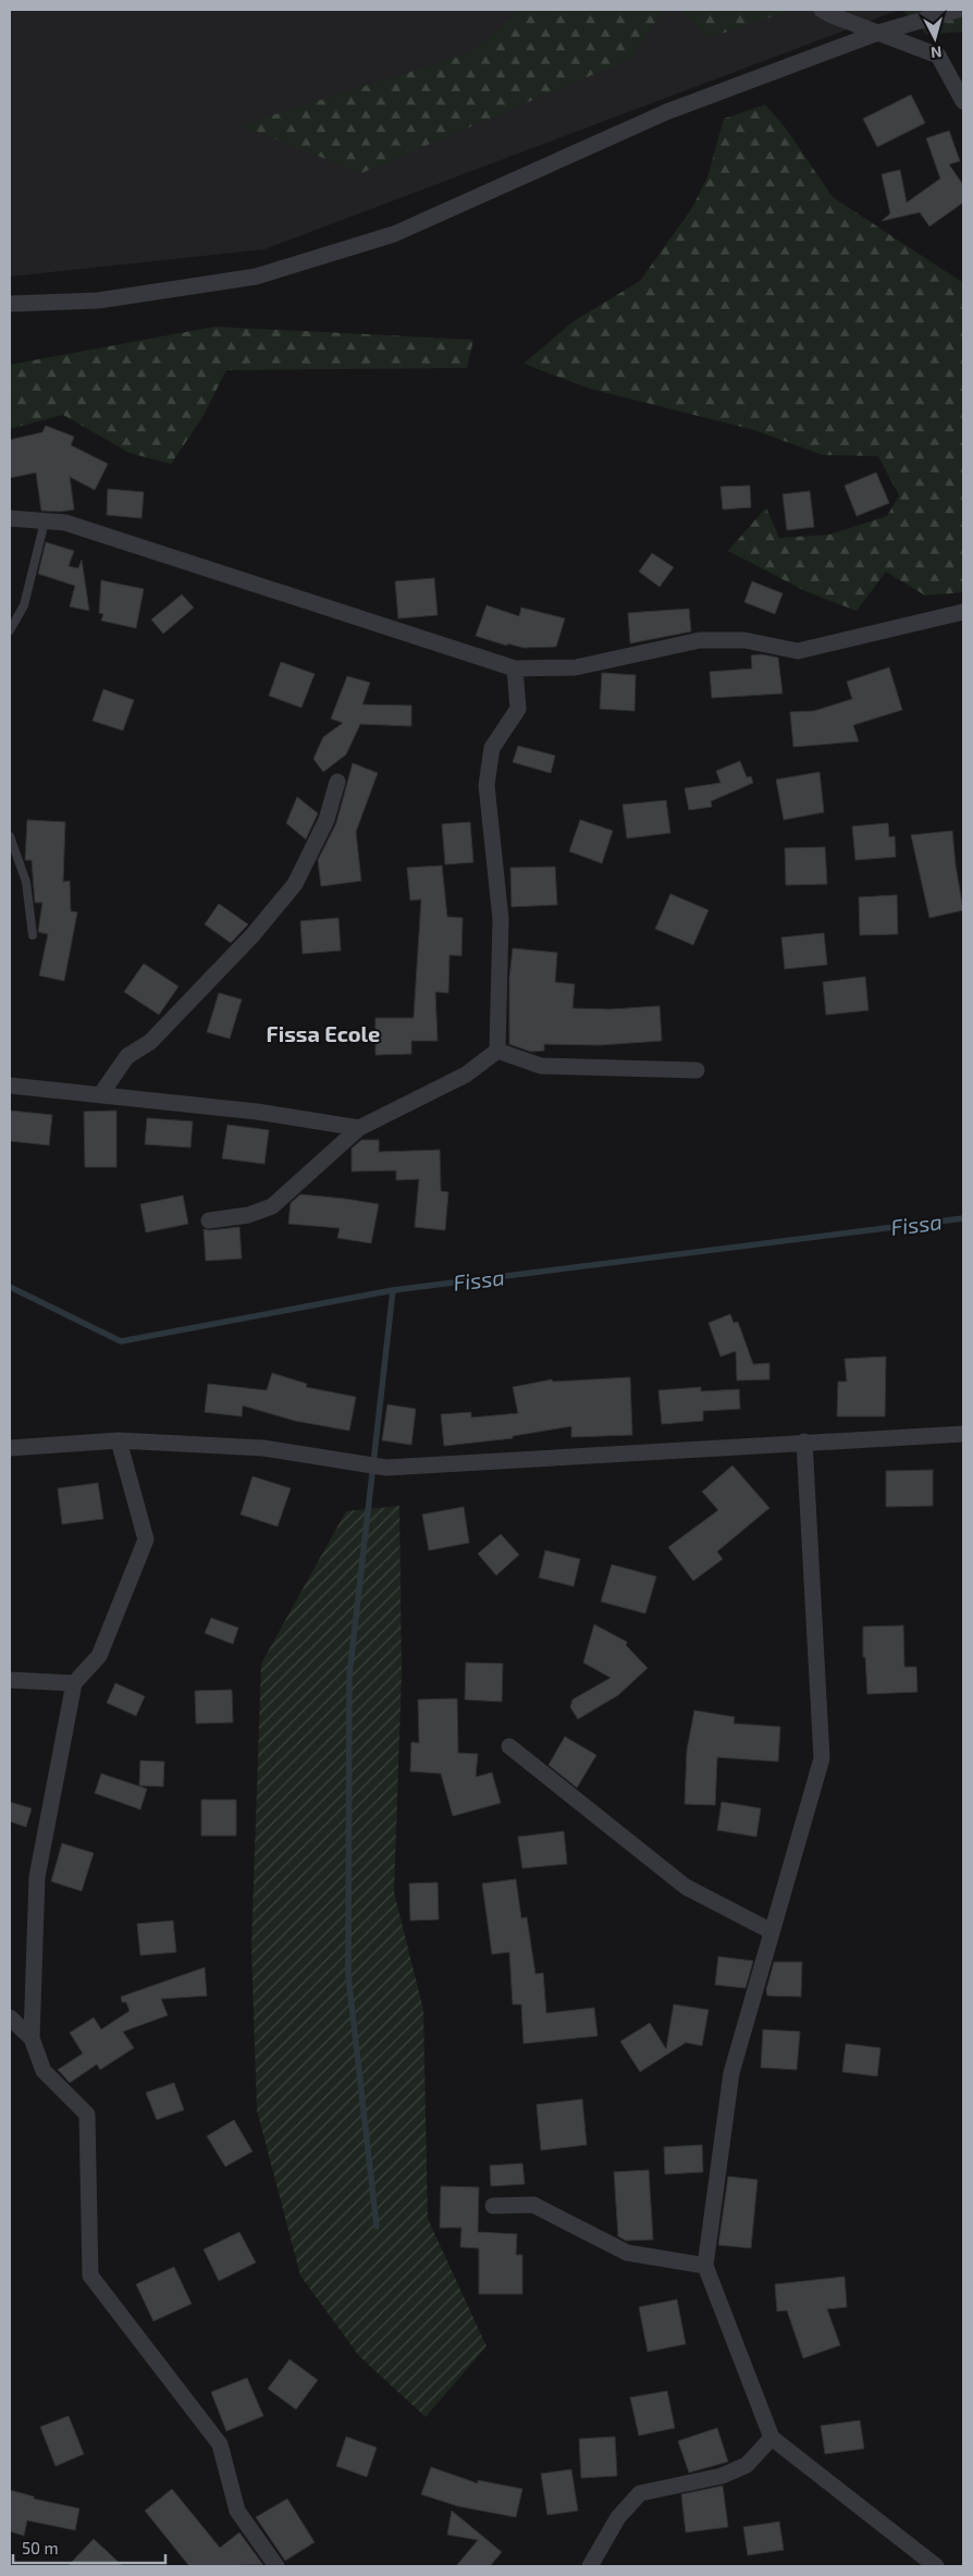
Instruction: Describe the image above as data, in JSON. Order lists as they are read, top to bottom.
{
  "districts": ["Fissa Ecole"],
  "water": ["Fissa"],
  "scale_bar": "50 m",
  "north": "bottom"
}
